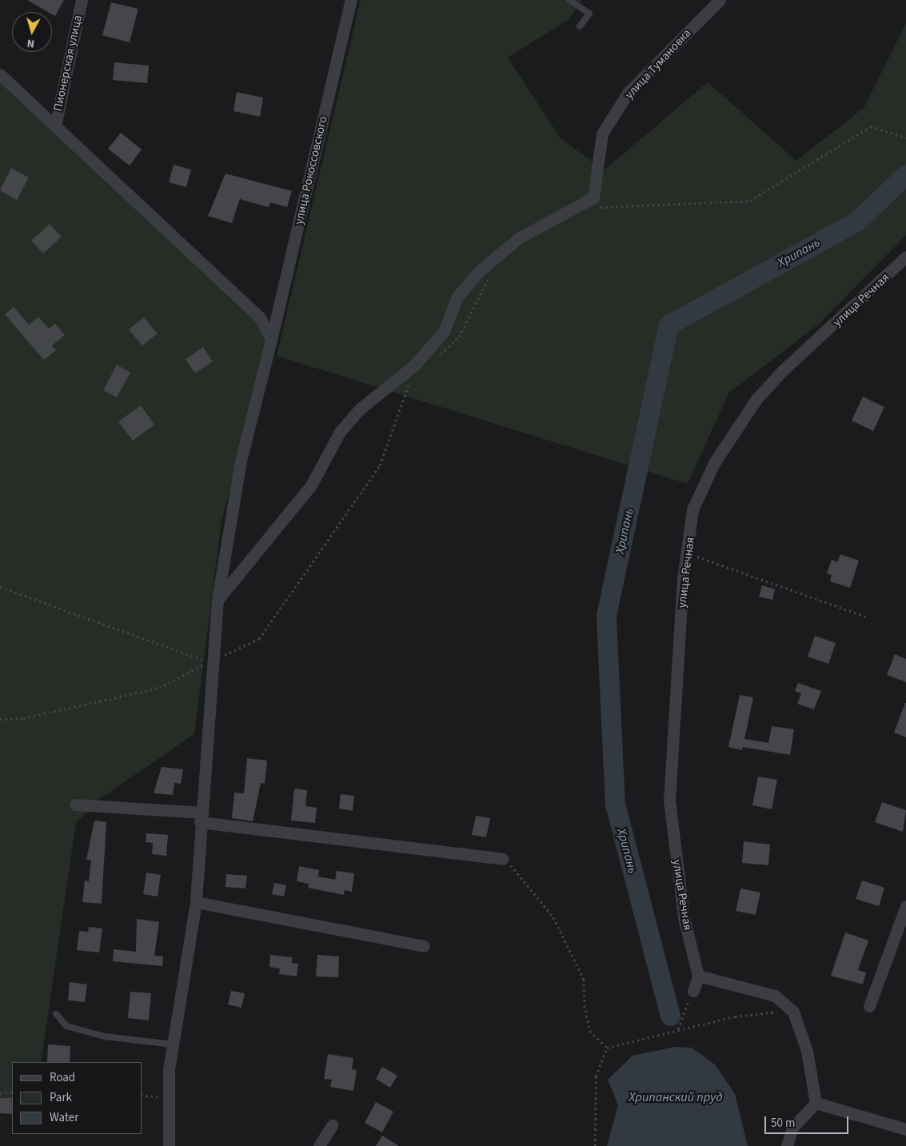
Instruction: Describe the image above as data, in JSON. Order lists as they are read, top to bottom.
{
  "streets": {
    "street": [
      "Пионерская улица",
      "улица Тумановка",
      "улица Рокоссовского",
      "улица Речная"
    ]
  },
  "crossings": [
    ["улица Тумановка", "улица Рокоссовского"]
  ],
  "water": ["Хрипань", "Хрипанский пруд"],
  "legend": ["Road", "Park", "Water"],
  "scale_bar": "50 m",
  "north": "bottom"
}
